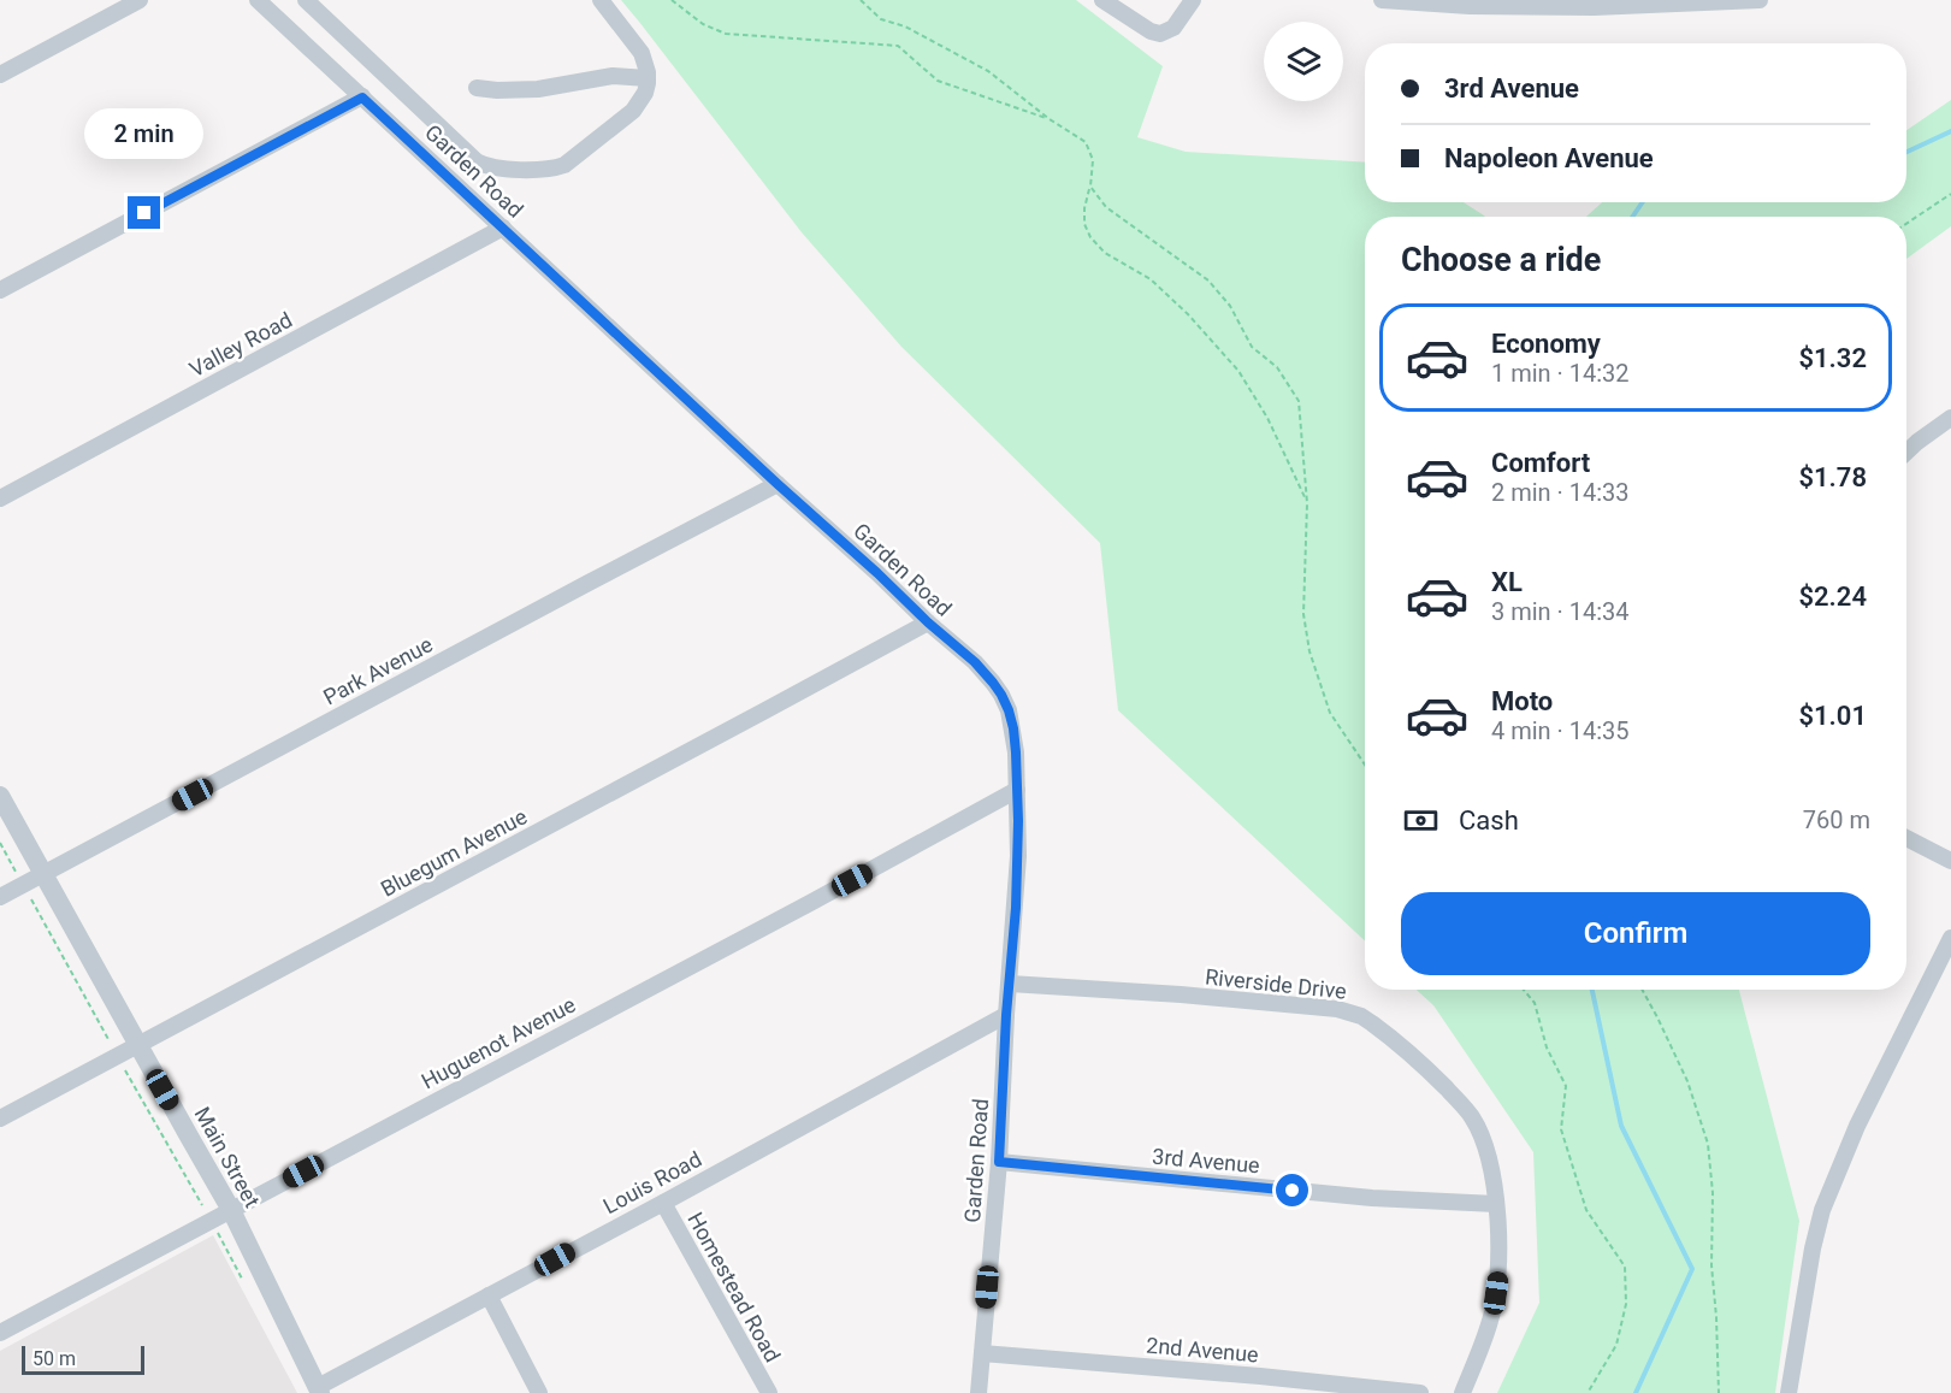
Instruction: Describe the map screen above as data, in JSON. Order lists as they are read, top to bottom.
{
  "streets": {
    "street": [
      "Garden Road",
      "Valley Road",
      "Park Avenue",
      "Bluegum Avenue",
      "Riverside Drive",
      "Huguenot Avenue",
      "Main Street",
      "3rd Avenue",
      "Louis Road",
      "Homestead Road",
      "2nd Avenue"
    ]
  },
  "crossings": [
    ["Garden Road", "Valley Road"],
    ["Garden Road", "Park Avenue"],
    ["Garden Road", "Bluegum Avenue"],
    ["Garden Road", "Riverside Drive"],
    ["Garden Road", "Huguenot Avenue"],
    ["Garden Road", "3rd Avenue"],
    ["Garden Road", "Louis Road"],
    ["Garden Road", "2nd Avenue"],
    ["Park Avenue", "Main Street"],
    ["Bluegum Avenue", "Main Street"],
    ["Riverside Drive", "3rd Avenue"],
    ["Huguenot Avenue", "Main Street"],
    ["Main Street", "Louis Road"],
    ["Louis Road", "Homestead Road"]
  ],
  "scale_bar": "50 m",
  "page": {
    "banner": ["3rd Avenue", "Napoleon Avenue"],
    "bubble": "2 min",
    "heading": "Choose a ride",
    "list": [
      {
        "name": "Economy",
        "note": "1 min · 14:32",
        "value": "$1.32"
      },
      {
        "name": "Comfort",
        "note": "2 min · 14:33",
        "value": "$1.78"
      },
      {
        "name": "XL",
        "note": "3 min · 14:34",
        "value": "$2.24"
      },
      {
        "name": "Moto",
        "note": "4 min · 14:35",
        "value": "$1.01"
      }
    ],
    "pay": ["Cash", "760 m"],
    "buttons": "Confirm",
    "scale": "50 m"
  }
}
